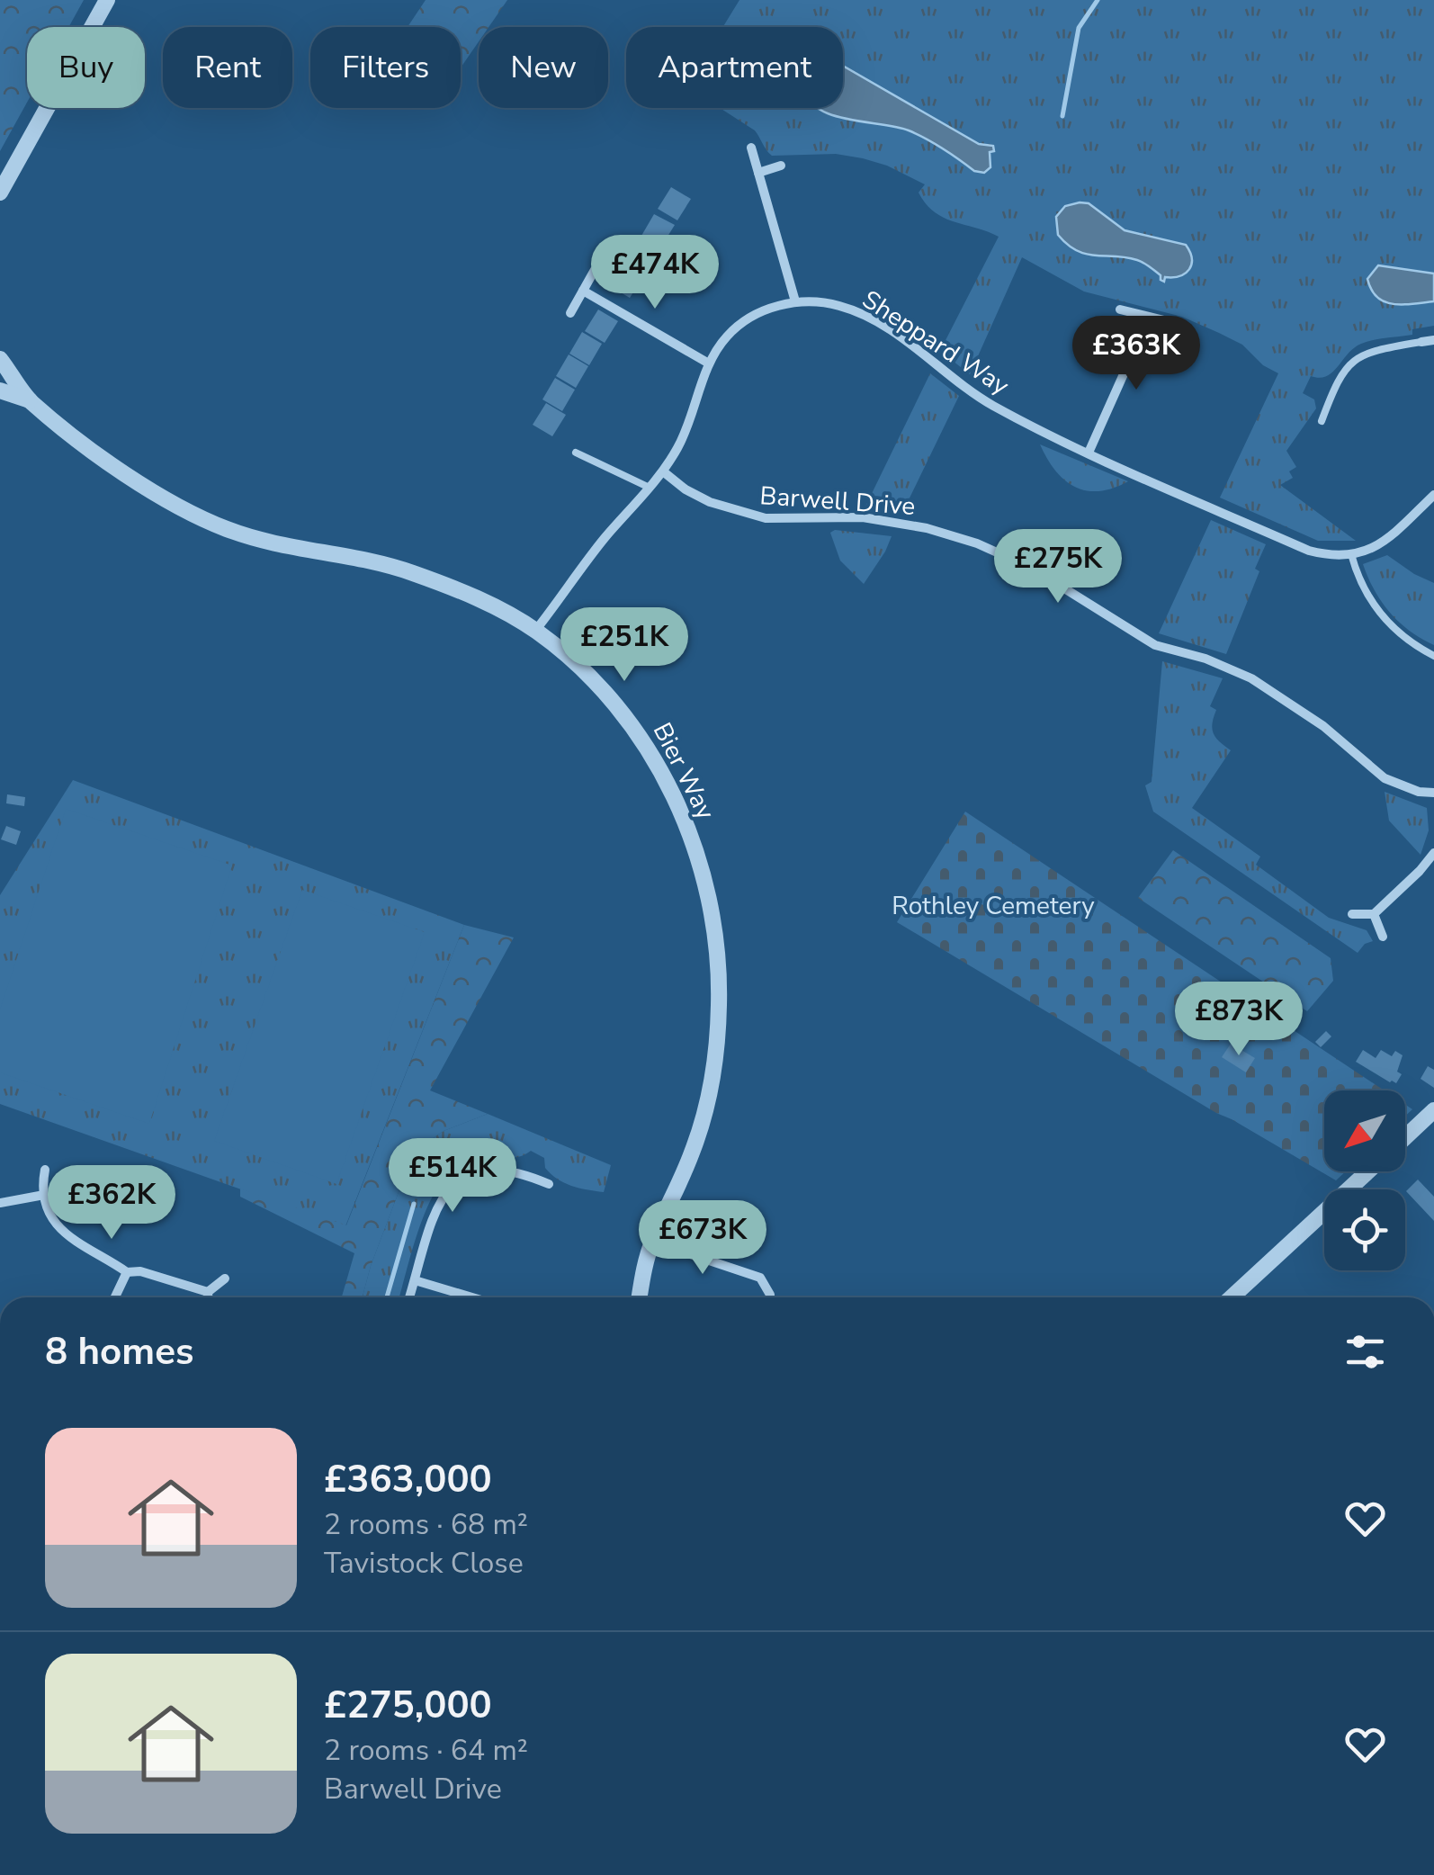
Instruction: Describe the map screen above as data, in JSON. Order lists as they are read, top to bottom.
{
  "streets": {
    "street": ["Sheppard Way", "Barwell Drive", "Bier Way"]
  },
  "crossings": [
    ["Sheppard Way", "Barwell Drive"],
    ["Sheppard Way", "Bier Way"]
  ],
  "parks": ["Rothley Cemetery"],
  "north": "bottom left",
  "page": {
    "chip": [
      "Buy",
      "Rent",
      "Filters",
      "New",
      "Apartment"
    ],
    "price": [
      "£474K",
      "£363K",
      "£275K",
      "£251K",
      "£873K",
      "£514K",
      "£362K",
      "£673K"
    ],
    "heading": "8 homes",
    "list": [
      {
        "name": "£363,000",
        "note": "2 rooms · 68 m² · Tavistock Close"
      },
      {
        "name": "£275,000",
        "note": "2 rooms · 64 m² · Barwell Drive"
      }
    ]
  }
}
